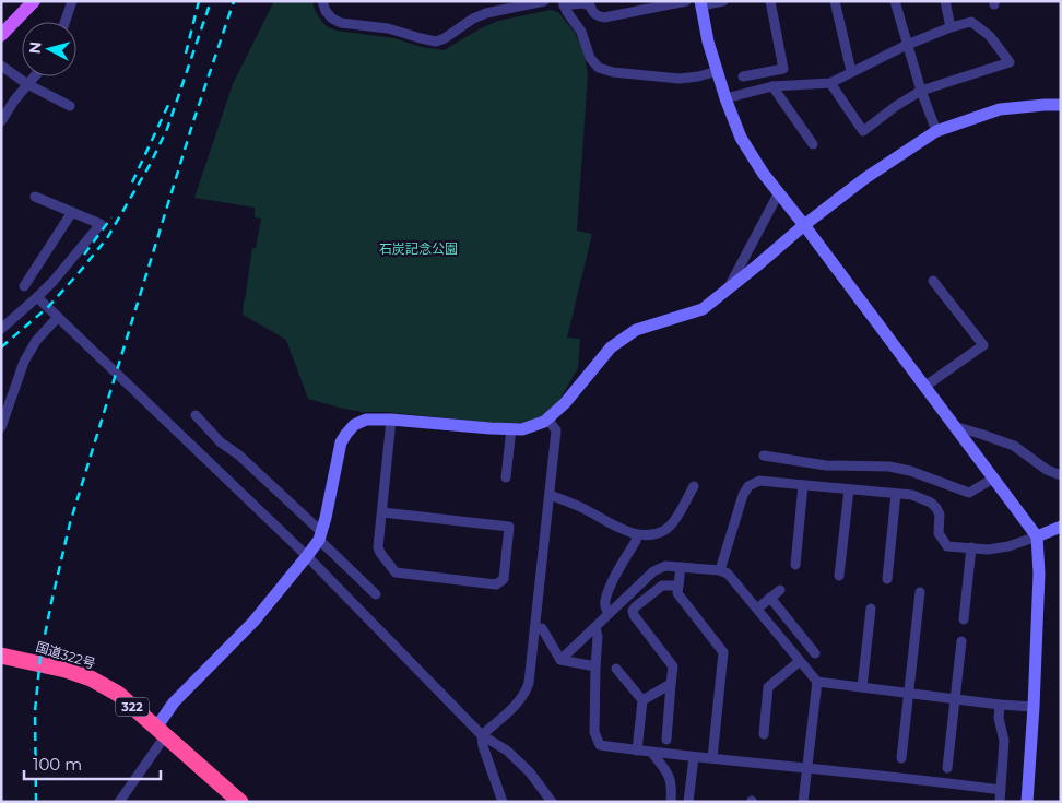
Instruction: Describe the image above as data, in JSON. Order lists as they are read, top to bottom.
{
  "streets": {
    "highway": ["国道322号", "322"]
  },
  "parks": ["石炭記念公園"],
  "scale_bar": "100 m",
  "north": "left"
}
